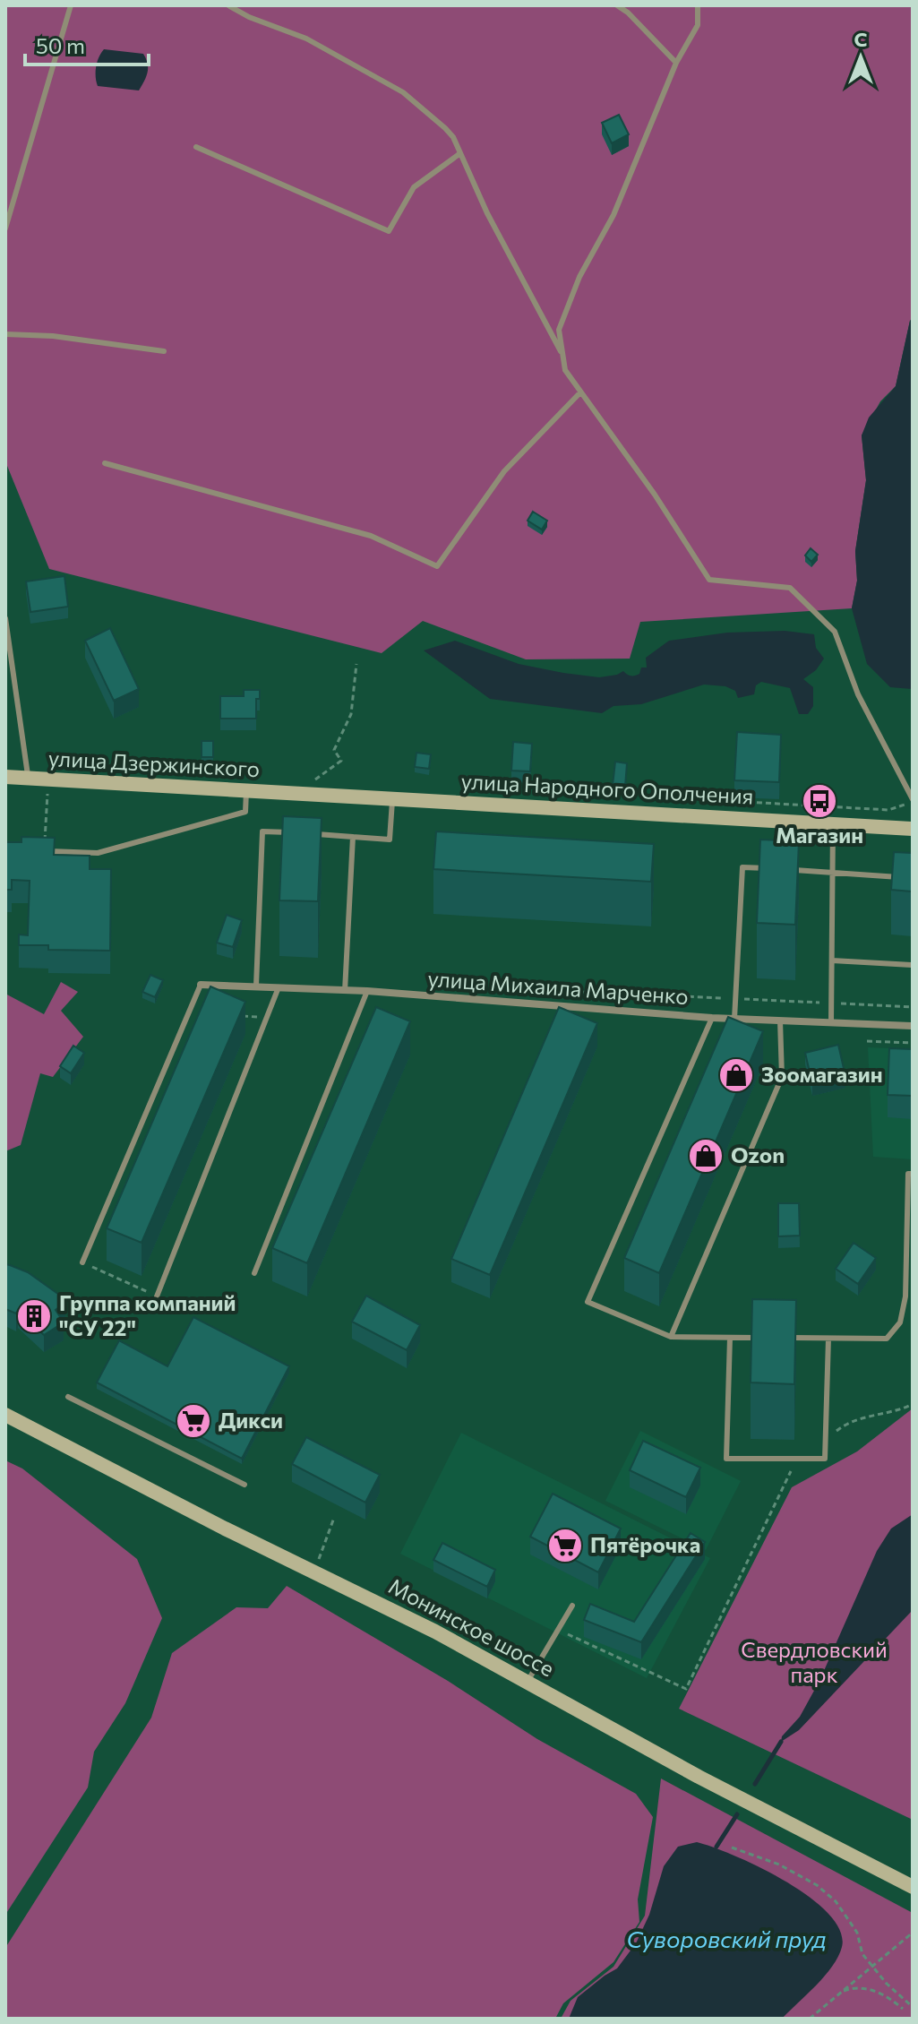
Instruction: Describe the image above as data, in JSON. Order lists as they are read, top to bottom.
{
  "streets": {
    "main road": ["улица Дзержинского", "улица Народного Ополчения", "Монинское шоссе"],
    "street": ["улица Михаила Марченко"]
  },
  "crossings": [
    ["улица Дзержинского", "улица Народного Ополчения"]
  ],
  "water": ["Суворовский пруд"],
  "parks": ["Свердловский парк"],
  "places": {
    "bus stop": ["Магазин"],
    "shop": ["Зоомагазин", "Ozon"],
    "building": ["Группа компаний \"СУ 22\""],
    "supermarket": ["Дикси", "Пятёрочка"]
  },
  "scale_bar": "50 m",
  "north": "top"
}
